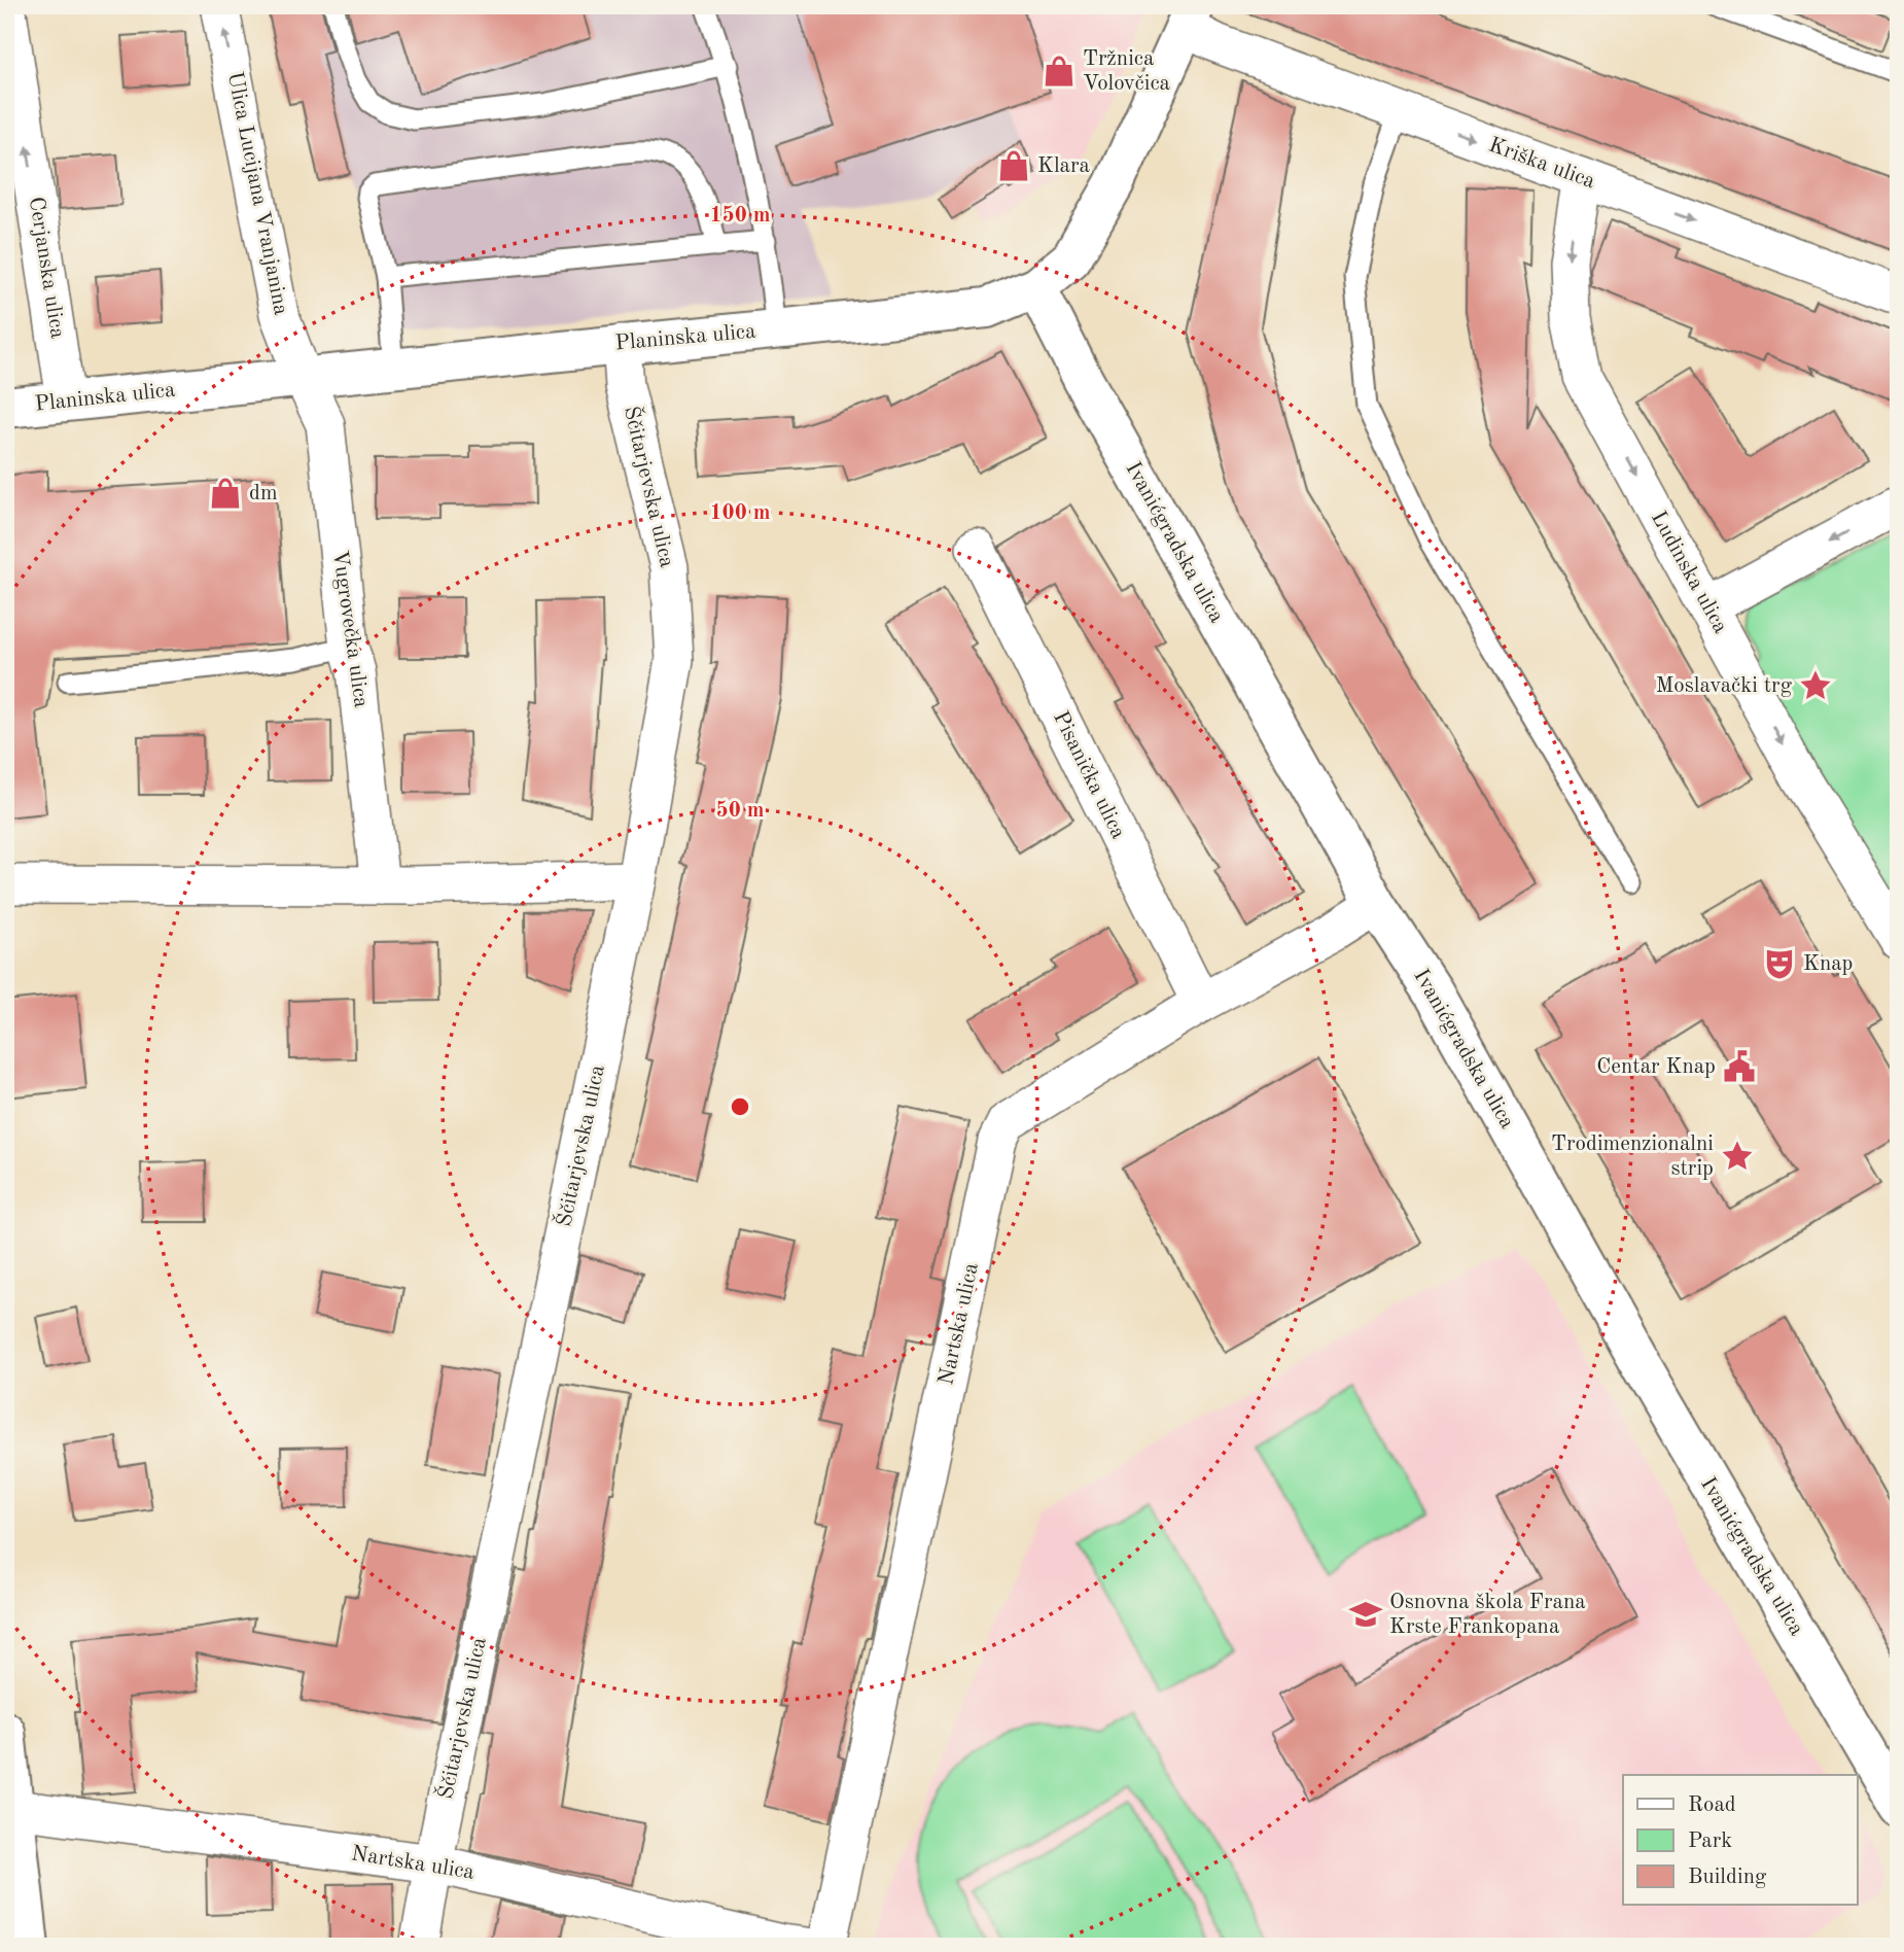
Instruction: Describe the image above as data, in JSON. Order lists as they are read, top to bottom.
{
  "streets": {
    "street": [
      "Kriška ulica",
      "Ulica Lucijana Vranjanina",
      "Cerjanska ulica",
      "Planinska ulica",
      "Ščitarjevska ulica",
      "Ivanićgradska ulica",
      "Ludinska ulica",
      "Vugrovečka ulica",
      "Pisanička ulica",
      "Nartska ulica"
    ]
  },
  "crossings": [
    ["Kriška ulica", "Planinska ulica"],
    ["Kriška ulica", "Ludinska ulica"],
    ["Ulica Lucijana Vranjanina", "Planinska ulica"],
    ["Ulica Lucijana Vranjanina", "Vugrovečka ulica"],
    ["Cerjanska ulica", "Planinska ulica"],
    ["Planinska ulica", "Ščitarjevska ulica"],
    ["Planinska ulica", "Ivanićgradska ulica"],
    ["Planinska ulica", "Vugrovečka ulica"],
    ["Ščitarjevska ulica", "Nartska ulica"],
    ["Ivanićgradska ulica", "Nartska ulica"],
    ["Pisanička ulica", "Nartska ulica"]
  ],
  "one_way": [
    "Kriška ulica",
    "Ulica Lucijana Vranjanina",
    "Cerjanska ulica",
    "Ludinska ulica"
  ],
  "places": {
    "shop": ["Tržnica Volovčica", "Klara", "dm"],
    "place": ["Moslavački trg", "Trodimenzionalni strip"],
    "theatre": ["Knap"],
    "public building": ["Centar Knap"],
    "school or university": ["Osnovna škola Frana Krste Frankopana"]
  },
  "legend": ["Road", "Park", "Building"],
  "rings": ["150 m", "100 m", "50 m"]
}
